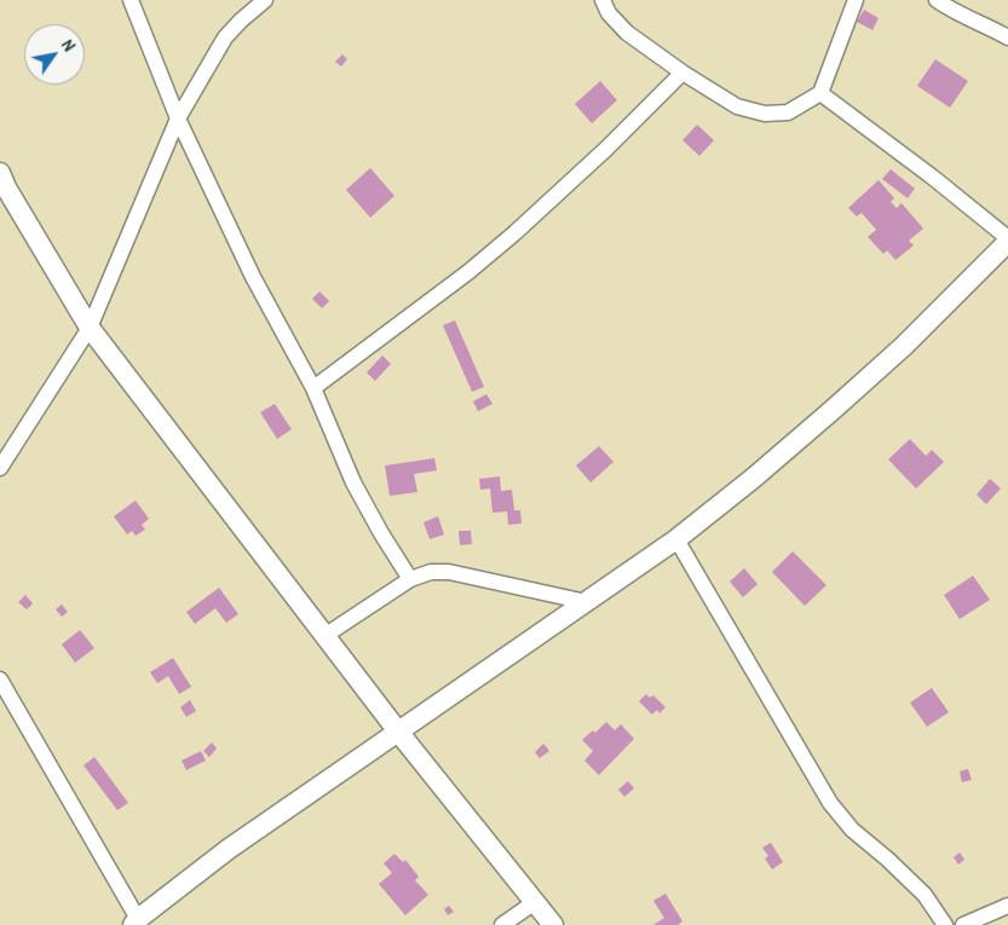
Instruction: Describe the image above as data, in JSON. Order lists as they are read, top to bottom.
{
  "north": "top right"
}
